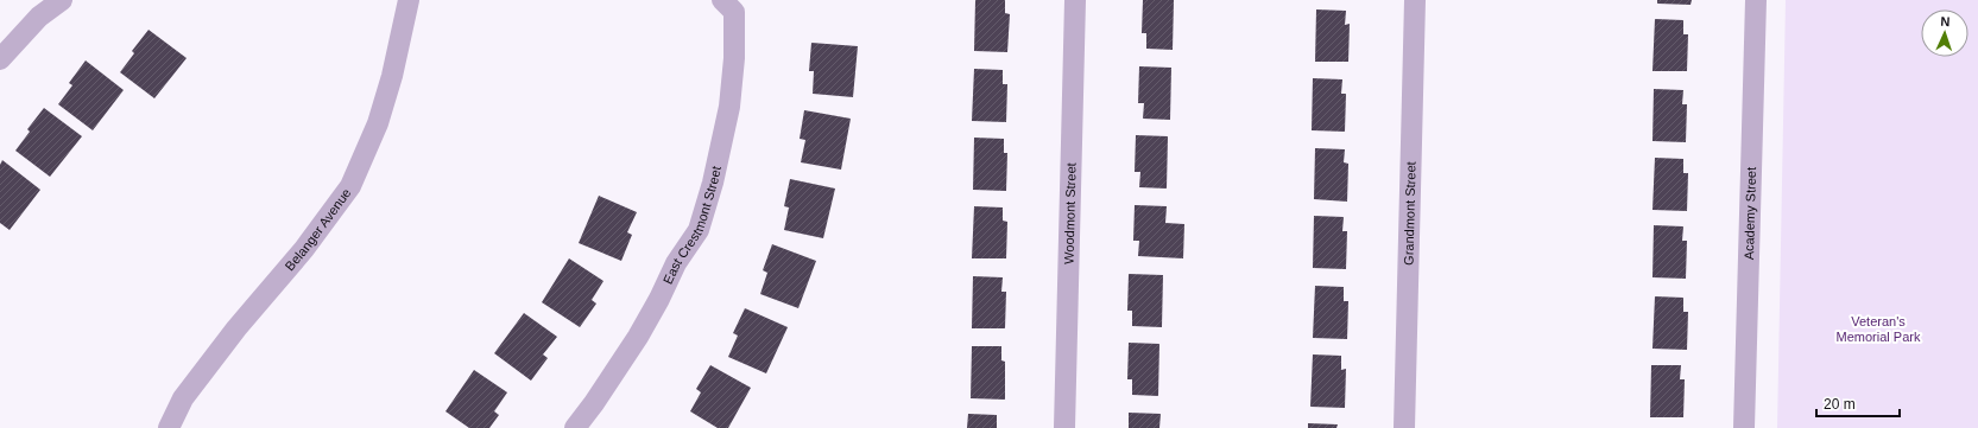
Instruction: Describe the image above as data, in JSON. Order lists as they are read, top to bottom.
{
  "streets": {
    "street": [
      "Woodmont Street",
      "Grandmont Street",
      "Academy Street",
      "East Crestmont Street",
      "Belanger Avenue"
    ]
  },
  "parks": ["Veteran's Memorial Park"],
  "scale_bar": "20 m",
  "north": "top"
}
